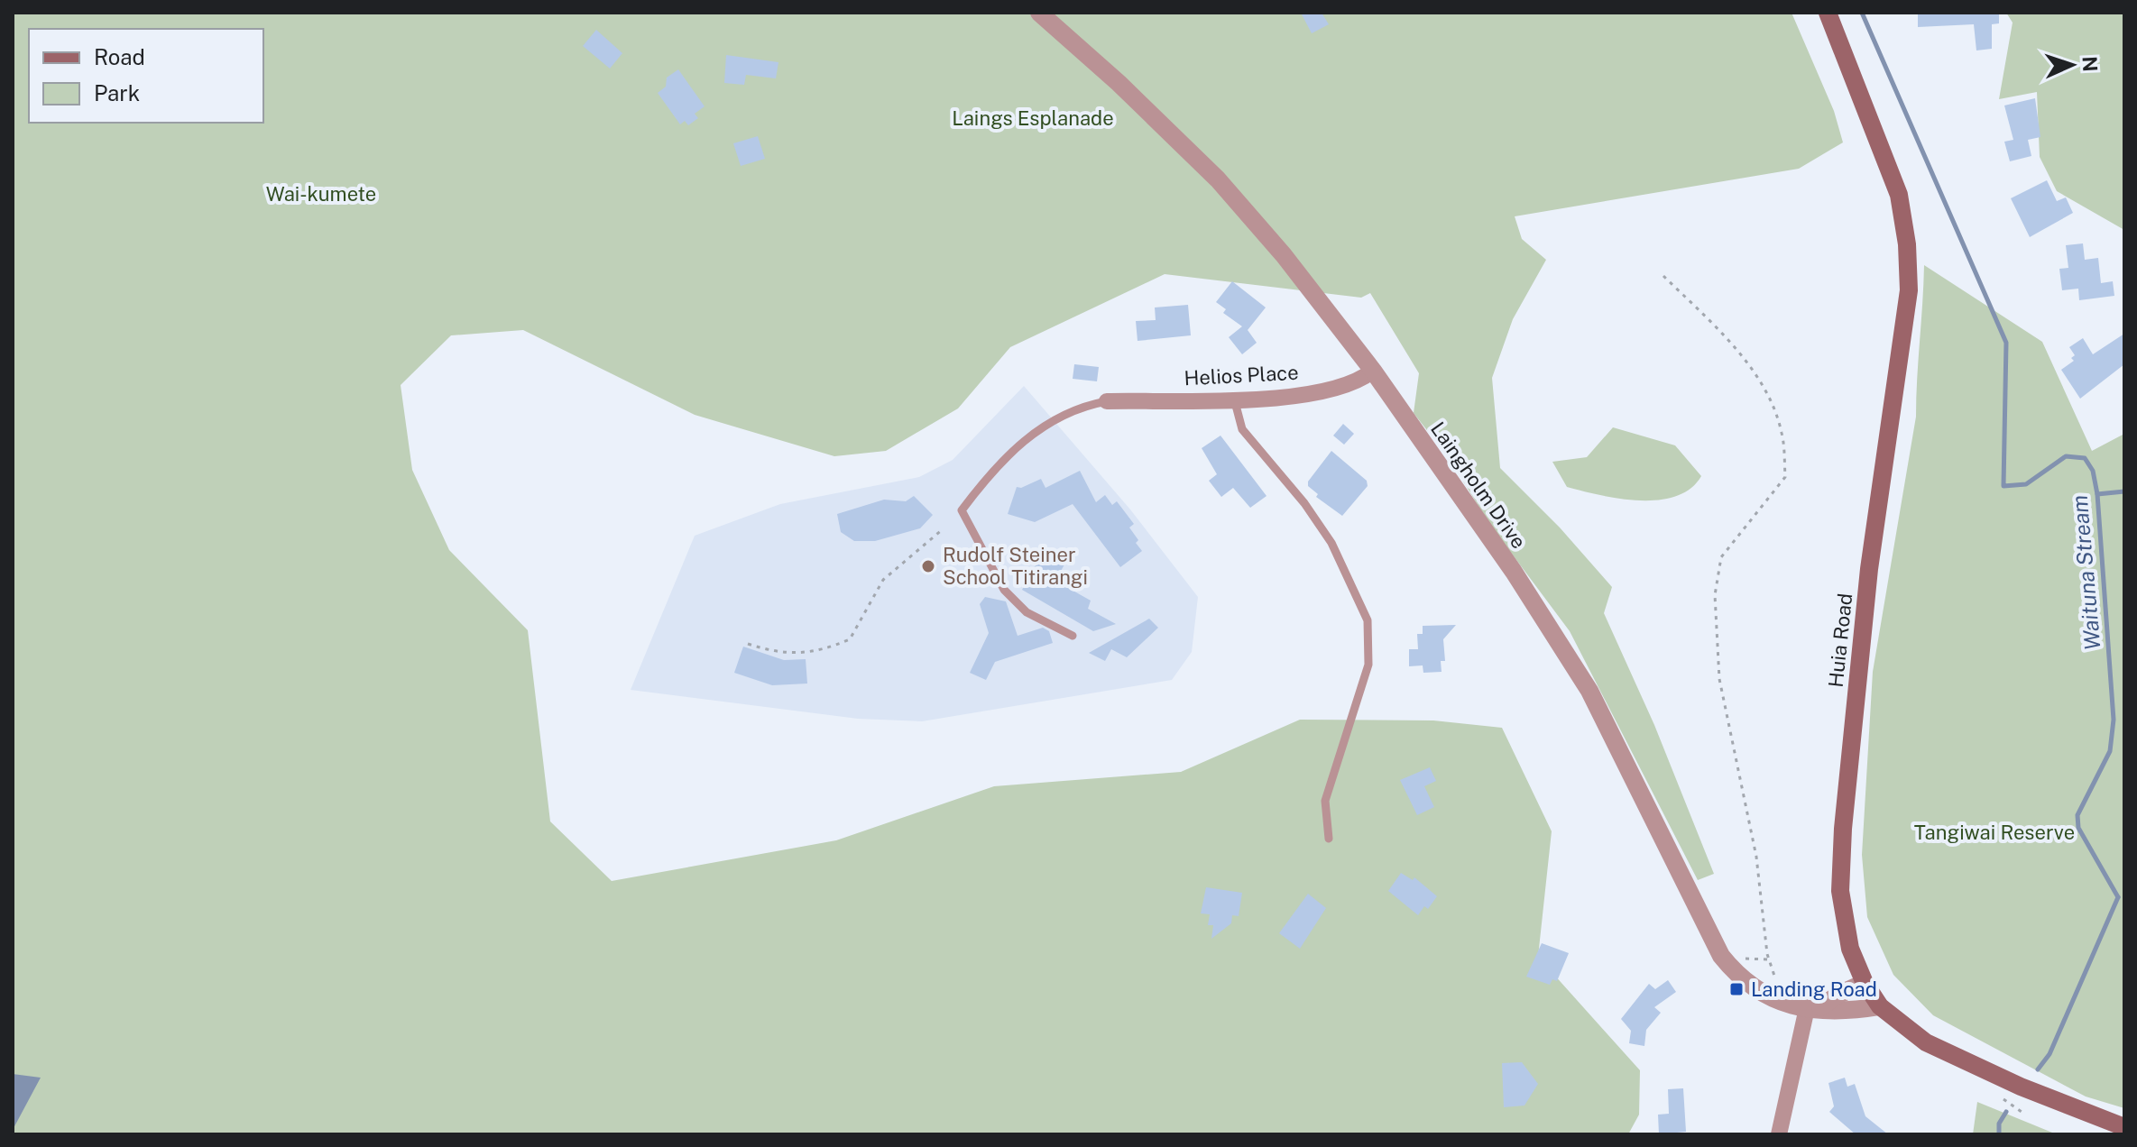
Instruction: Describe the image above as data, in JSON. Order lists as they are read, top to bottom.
{
  "streets": {
    "main road": ["Huia Road"],
    "street": ["Helios Place", "Laingholm Drive"]
  },
  "crossings": [
    ["Helios Place", "Laingholm Drive"],
    ["Laingholm Drive", "Huia Road"]
  ],
  "water": ["Waituna Stream"],
  "parks": ["Laings Esplanade", "Wai-kumete", "Tangiwai Reserve"],
  "places": {
    "other": ["Rudolf Steiner School Titirangi"],
    "transit": ["Landing Road"]
  },
  "legend": ["Road", "Park"],
  "north": "right"
}
